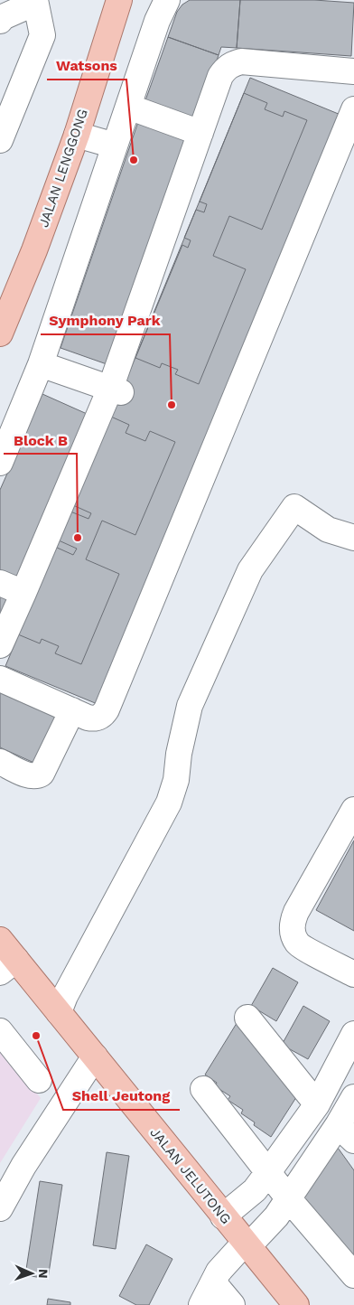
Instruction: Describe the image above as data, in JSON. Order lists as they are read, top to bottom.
{
  "streets": {
    "main road": ["JALAN LENGGONG", "JALAN JELUTONG"]
  },
  "places": [
    "Watsons",
    "Symphony Park",
    "Block B",
    "Shell Jeutong"
  ],
  "north": "right"
}
